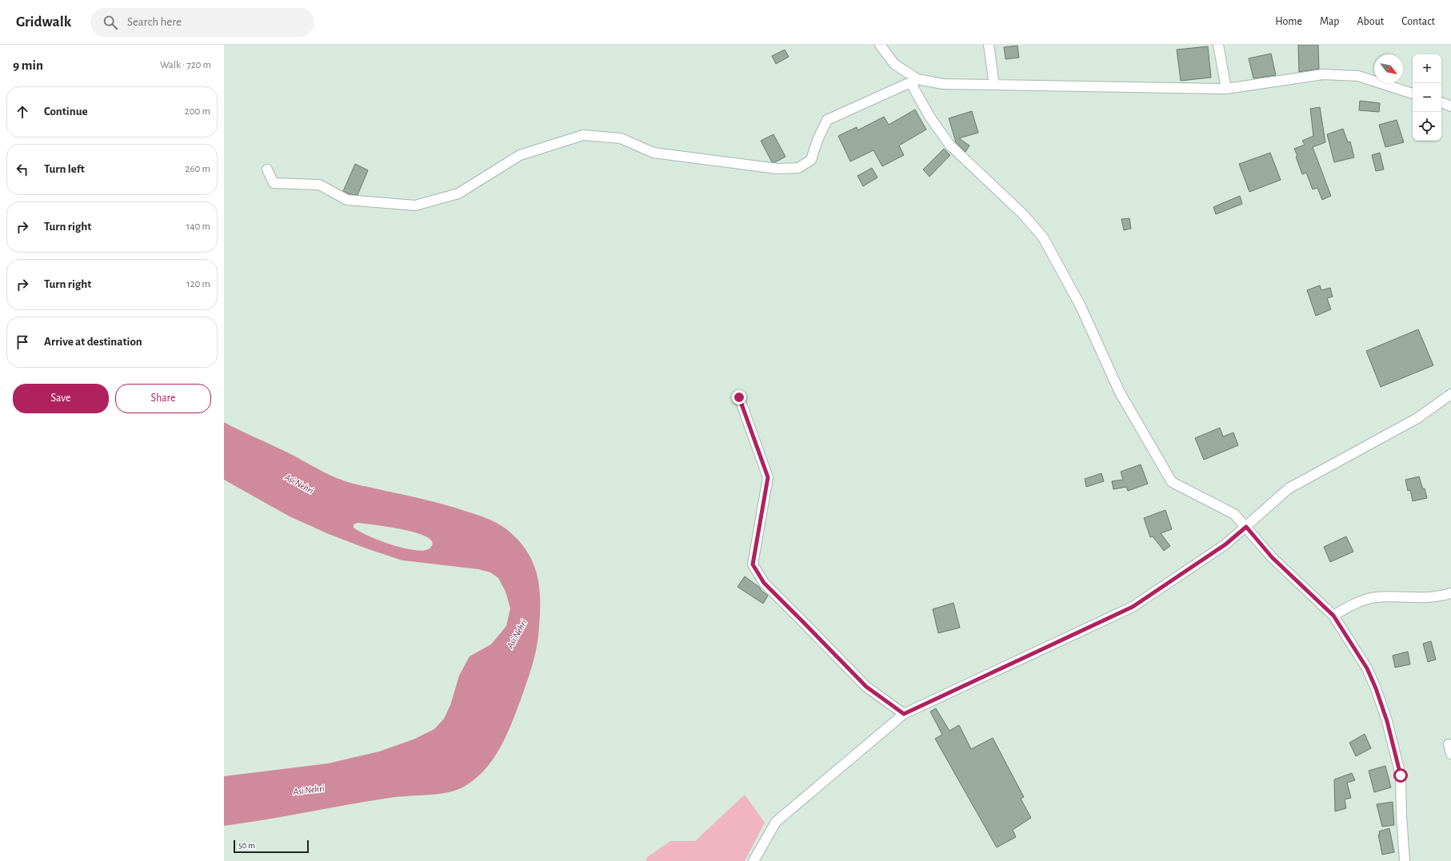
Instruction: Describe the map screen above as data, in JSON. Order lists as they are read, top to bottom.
{
  "water": ["Asi Nehri"],
  "scale_bar": "50 m",
  "north": "bottom right",
  "page": {
    "header": "Gridwalk",
    "search": "Search here",
    "nav": [
      "Home",
      "Map",
      "About",
      "Contact"
    ],
    "heading": ["9 min", "Walk · 720 m"],
    "map_buttons": ["+", "−"],
    "list": [
      ["Continue", "200 m"],
      ["Turn left", "260 m"],
      ["Turn right", "140 m"],
      ["Turn right", "120 m"],
      "Arrive at destination"
    ],
    "buttons": ["Save", "Share"],
    "scale": "50 m"
  }
}
